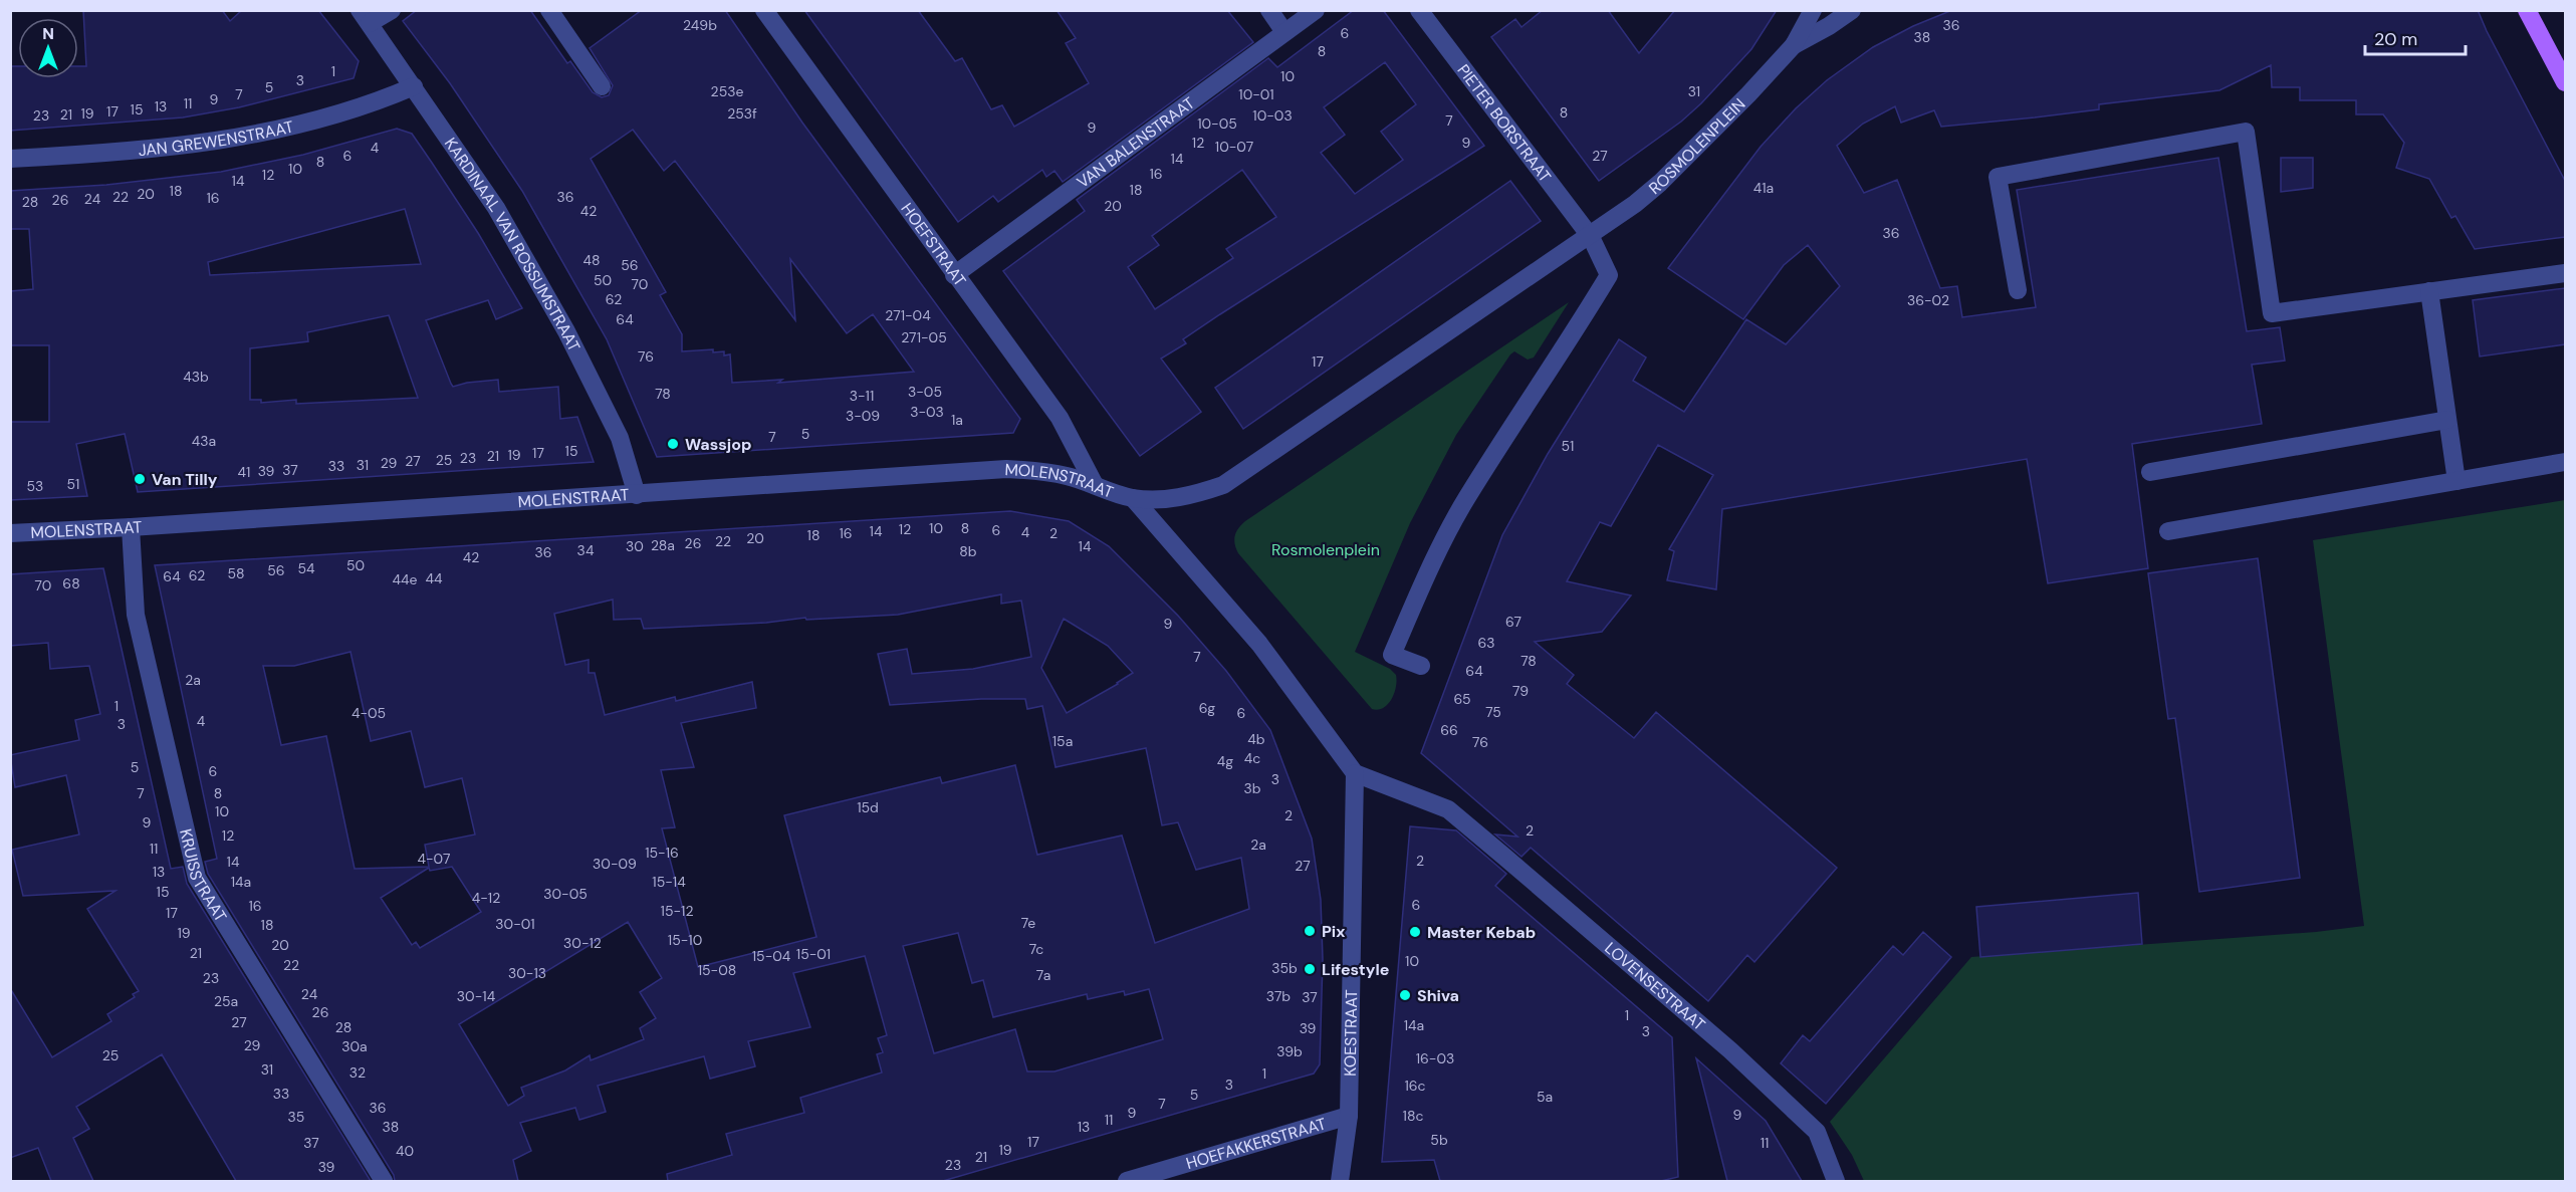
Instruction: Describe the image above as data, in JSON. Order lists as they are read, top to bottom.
{
  "streets": {
    "street": [
      "PIETER BORSTRAAT",
      "JAN GREWENSTRAAT",
      "VAN BALENSTRAAT",
      "ROSMOLENPLEIN",
      "KARDINAAL VAN ROSSUMSTRAAT",
      "HOEFSTRAAT",
      "MOLENSTRAAT",
      "KRUISSTRAAT",
      "LOVENSESTRAAT",
      "KOESTRAAT",
      "HOEFAKKERSTRAAT"
    ]
  },
  "crossings": [
    ["PIETER BORSTRAAT", "ROSMOLENPLEIN"],
    ["JAN GREWENSTRAAT", "KARDINAAL VAN ROSSUMSTRAAT"],
    ["VAN BALENSTRAAT", "HOEFSTRAAT"],
    ["ROSMOLENPLEIN", "MOLENSTRAAT"],
    ["KARDINAAL VAN ROSSUMSTRAAT", "MOLENSTRAAT"],
    ["HOEFSTRAAT", "MOLENSTRAAT"],
    ["MOLENSTRAAT", "KRUISSTRAAT"],
    ["LOVENSESTRAAT", "KOESTRAAT"],
    ["KOESTRAAT", "HOEFAKKERSTRAAT"]
  ],
  "parks": ["Rosmolenplein"],
  "places": [
    "Wassjop",
    "Van Tilly",
    "Pix",
    "Master Kebab",
    "Lifestyle",
    "Shiva"
  ],
  "house_numbers": [
    "249b",
    "36",
    "6",
    "38",
    "8",
    "1",
    "10",
    "3",
    "5",
    "253e",
    "31",
    "7",
    "10-01",
    "9",
    "11",
    "13",
    "15",
    "17",
    "8",
    "19",
    "253f",
    "21",
    "23",
    "10-03",
    "7",
    "10-05",
    "9",
    "12",
    "9",
    "10-07",
    "4",
    "6",
    "27",
    "14",
    "8",
    "10",
    "16",
    "12",
    "14",
    "41a",
    "18",
    "18",
    "20",
    "22",
    "36",
    "16",
    "24",
    "26",
    "28",
    "20",
    "42",
    "36",
    "48",
    "56",
    "50",
    "70",
    "62",
    "36-02",
    "271-04",
    "64",
    "271-05",
    "76",
    "17",
    "43b",
    "3-05",
    "78",
    "3-11",
    "3-03",
    "3-09",
    "1a",
    "5",
    "7",
    "43a",
    "51",
    "15",
    "17",
    "19",
    "21",
    "23",
    "25",
    "27",
    "29",
    "31",
    "33",
    "37",
    "39",
    "41",
    "51",
    "53",
    "10",
    "8",
    "12",
    "6",
    "14",
    "4",
    "16",
    "2",
    "18",
    "20",
    "22",
    "26",
    "28a",
    "30",
    "14",
    "34",
    "8b",
    "36",
    "42",
    "50",
    "54",
    "56",
    "58",
    "62",
    "64",
    "44",
    "44e",
    "68",
    "70",
    "67",
    "9",
    "63",
    "7",
    "78",
    "64",
    "2a",
    "79",
    "65",
    "1",
    "6g",
    "75",
    "4-05",
    "6",
    "4",
    "3",
    "66",
    "4b",
    "15a",
    "76",
    "4c",
    "4g",
    "5",
    "6",
    "3",
    "3b",
    "7",
    "8",
    "15d",
    "10",
    "2",
    "9",
    "2",
    "12",
    "2a",
    "11",
    "15-16",
    "4-07",
    "2",
    "14",
    "30-09",
    "27",
    "13",
    "14a",
    "15-14",
    "15",
    "30-05",
    "4-12",
    "6",
    "16",
    "15-12",
    "17",
    "7e",
    "30-01",
    "18",
    "19",
    "15-10",
    "30-12",
    "20",
    "7c",
    "21",
    "15-01",
    "15-04",
    "10",
    "22",
    "35b",
    "15-08",
    "30-13",
    "7a",
    "23",
    "24",
    "30-14",
    "37b",
    "37",
    "25a",
    "26",
    "1",
    "27",
    "14a",
    "28",
    "39",
    "3",
    "29",
    "30a",
    "39b",
    "25",
    "16-03",
    "31",
    "32",
    "1",
    "3",
    "16c",
    "33",
    "5",
    "5a",
    "7",
    "36",
    "9",
    "9",
    "18c",
    "35",
    "11",
    "38",
    "13",
    "5b",
    "17",
    "37",
    "11",
    "19",
    "40",
    "21",
    "23",
    "39"
  ],
  "scale_bar": "20 m",
  "north": "top"
}
